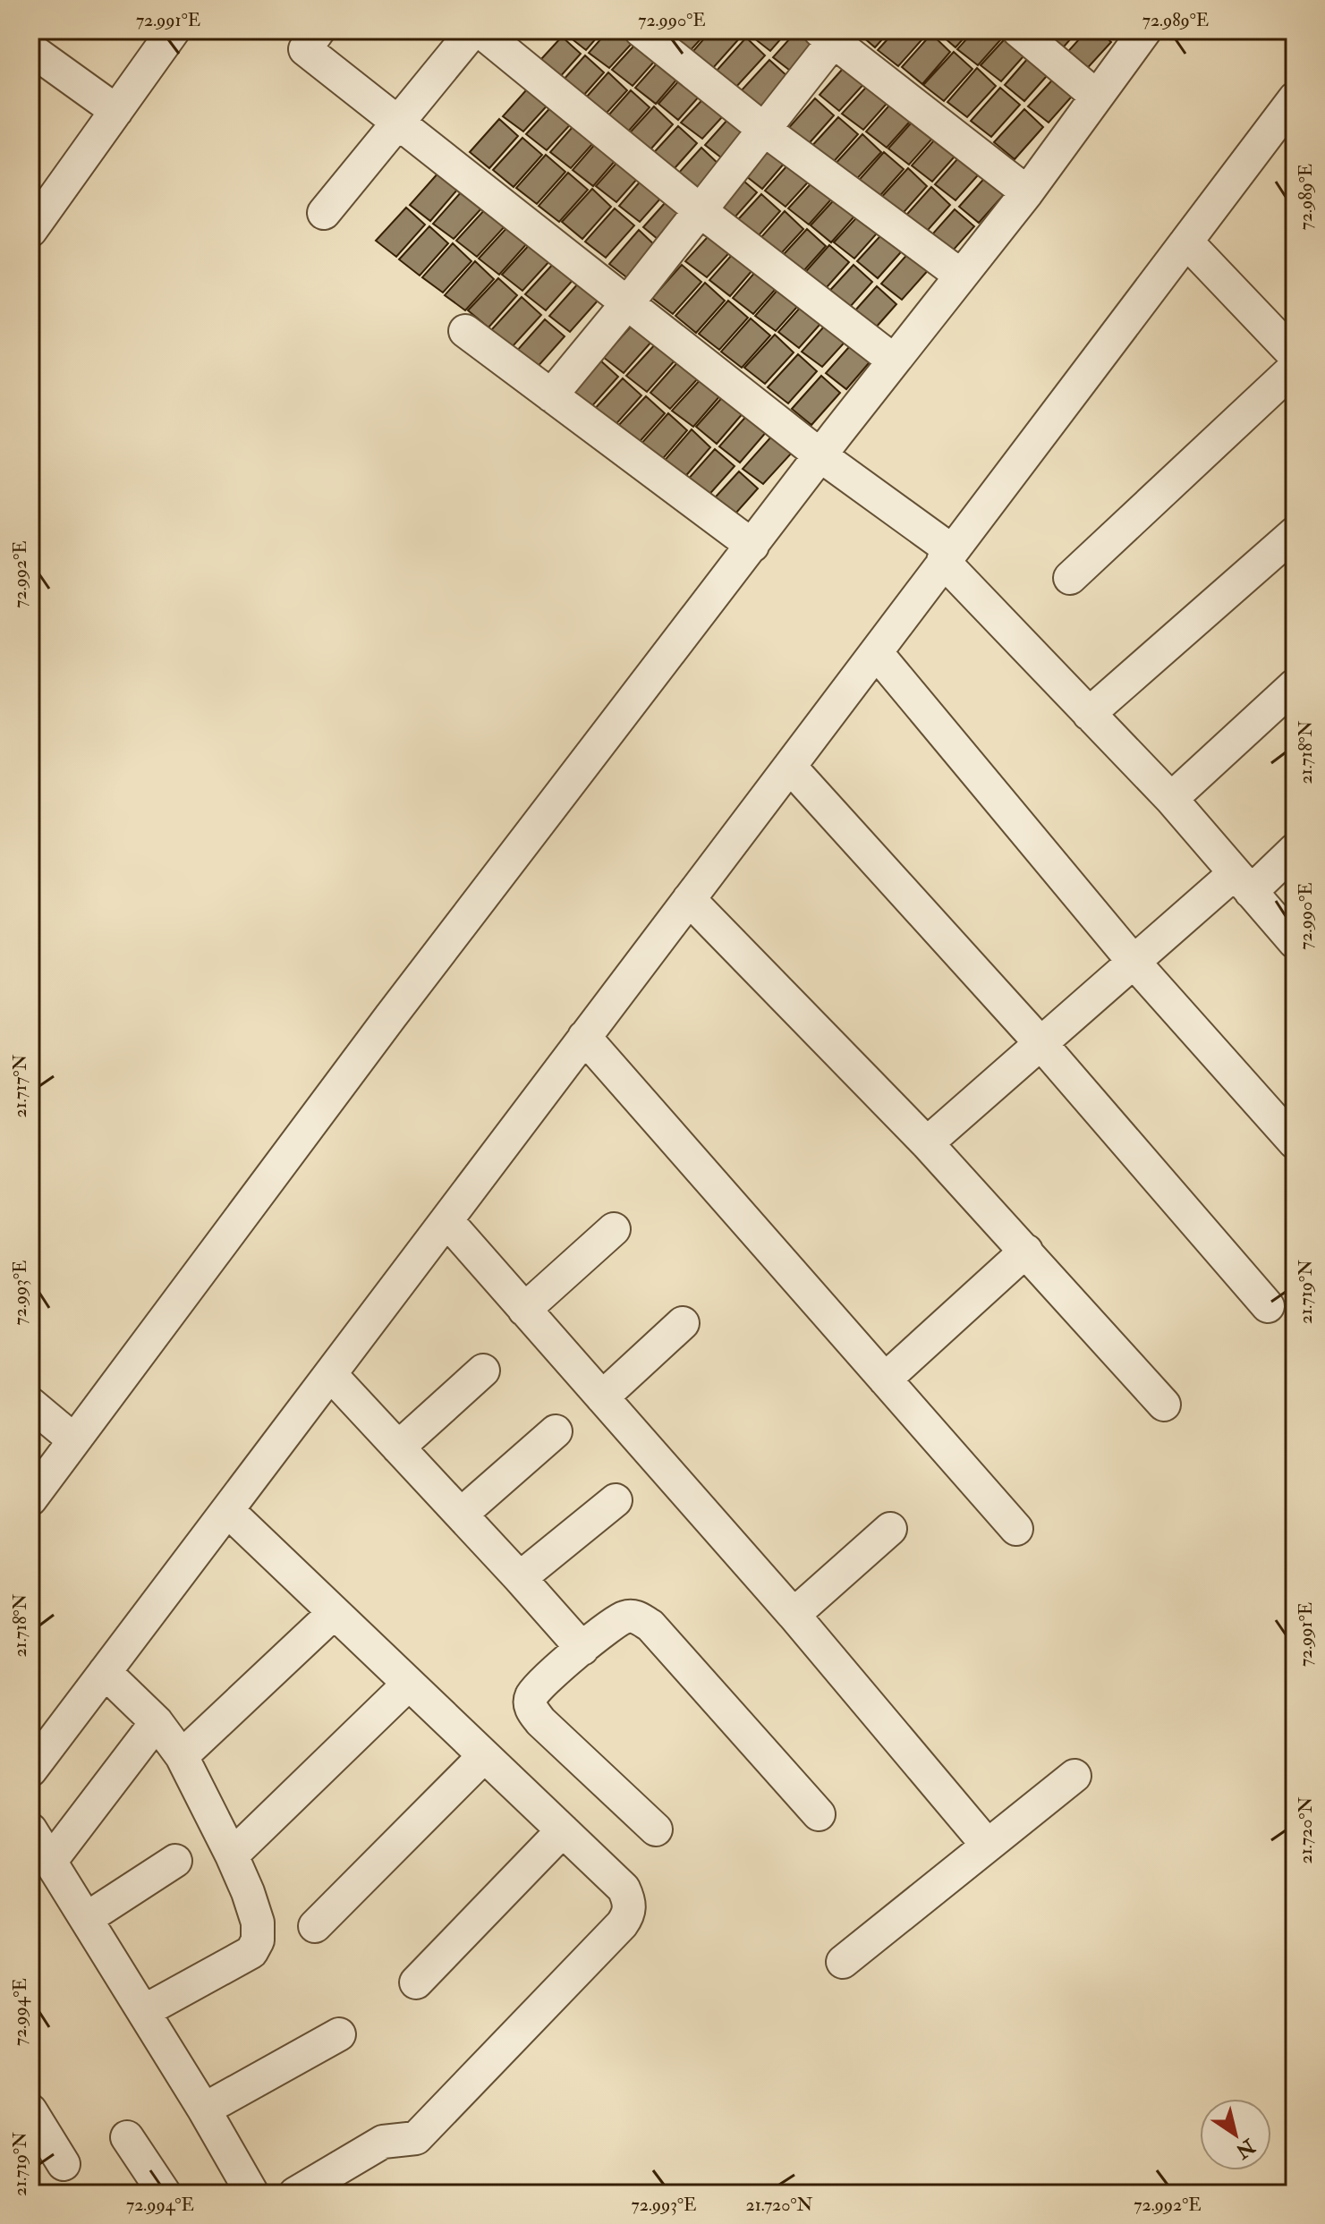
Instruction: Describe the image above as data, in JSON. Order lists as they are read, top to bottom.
{
  "north": "bottom right",
  "coordinates": [
    "72.991°E",
    "72.990°E",
    "72.989°E",
    "72.992°E",
    "21.718°N",
    "21.717°N",
    "21.719°N",
    "72.993°E",
    "21.720°N",
    "72.994°E"
  ]
}
